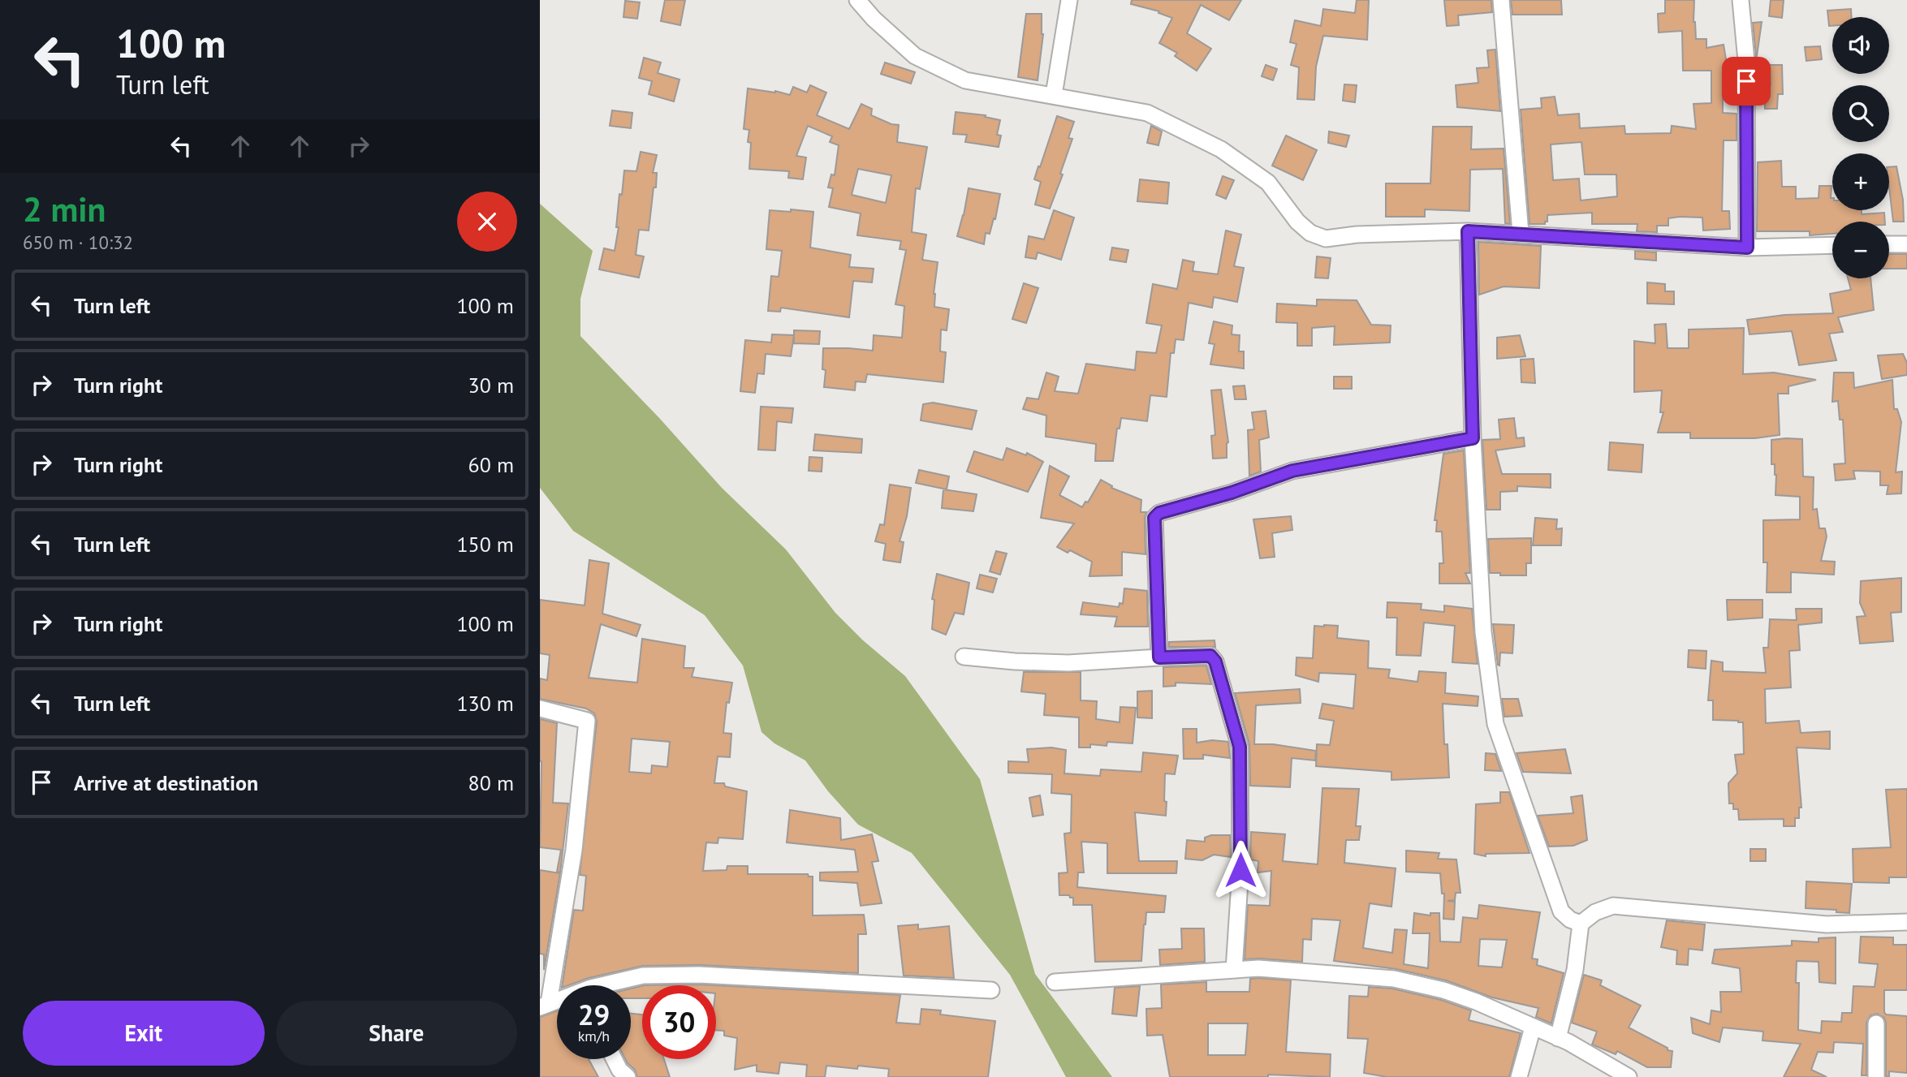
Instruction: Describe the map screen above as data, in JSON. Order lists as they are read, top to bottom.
{
  "page": {
    "turn": ["100 m", "Turn left"],
    "map_buttons": ["+", "−"],
    "heading": ["2 min", "650 m · 10:32"],
    "list": [
      {
        "name": "Turn left",
        "value": "100 m"
      },
      {
        "name": "Turn right",
        "value": "30 m"
      },
      {
        "name": "Turn right",
        "value": "60 m"
      },
      {
        "name": "Turn left",
        "value": "150 m"
      },
      {
        "name": "Turn right",
        "value": "100 m"
      },
      {
        "name": "Turn left",
        "value": "130 m"
      },
      {
        "name": "Arrive at destination",
        "value": "80 m"
      }
    ],
    "speed": "29 km/h",
    "limit": "30",
    "buttons": ["Exit", "Share"]
  }
}
